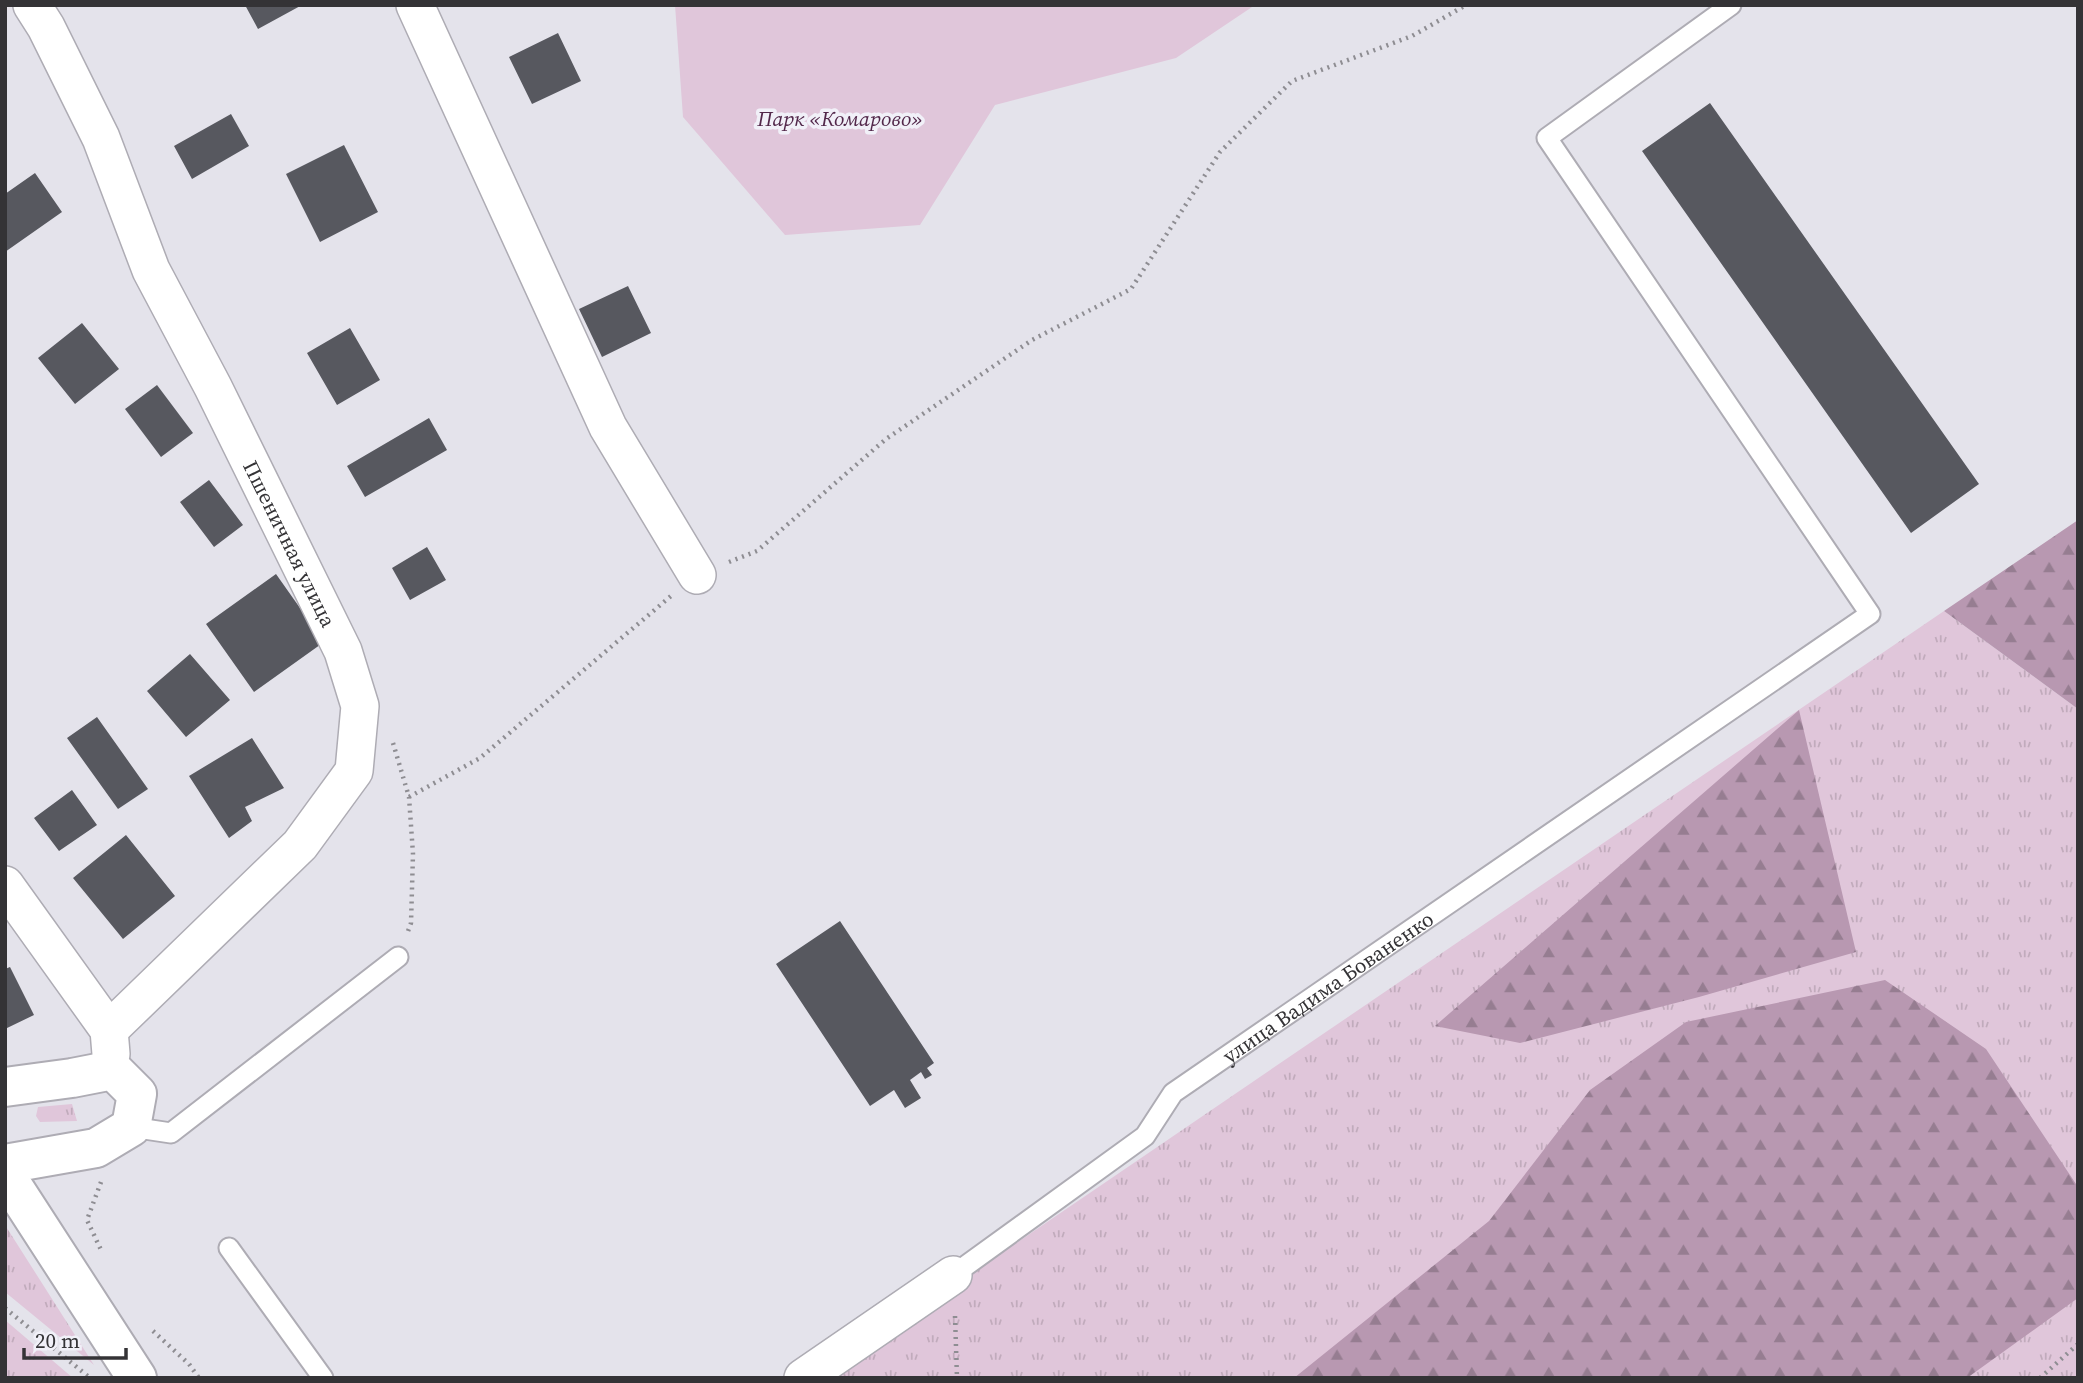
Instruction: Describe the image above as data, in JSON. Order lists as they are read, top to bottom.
{
  "streets": {
    "street": ["Пшеничная улица", "улица Вадима Бованенко"]
  },
  "parks": ["Парк «Комарово»"],
  "scale_bar": "20 m"
}
